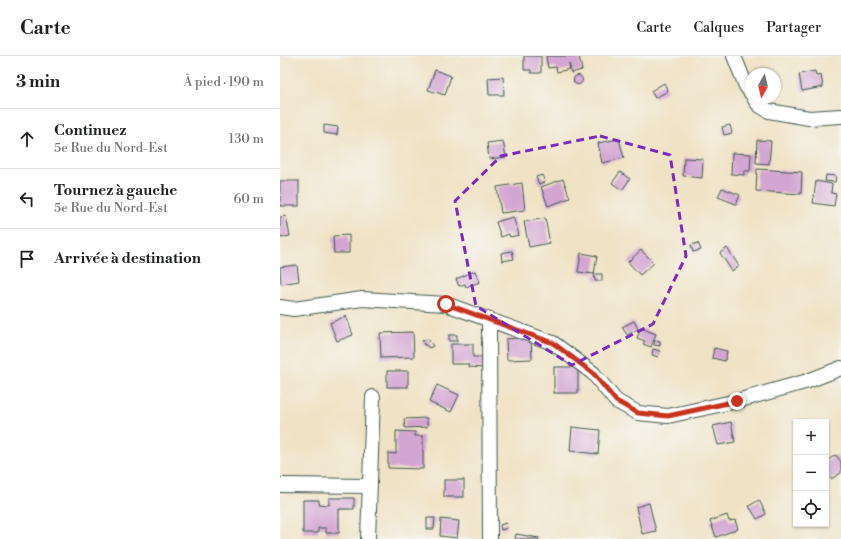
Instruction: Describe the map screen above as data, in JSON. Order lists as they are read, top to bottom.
{
  "north": "bottom",
  "page": {
    "header": "Carte",
    "nav": ["Carte", "Calques", "Partager"],
    "heading": ["3 min", "À pied · 190 m"],
    "list": [
      ["Continuez", "5e Rue du Nord-Est", "130 m"],
      ["Tournez à gauche", "5e Rue du Nord-Est", "60 m"],
      "Arrivée à destination"
    ],
    "map_buttons": ["+", "−"]
  }
}
